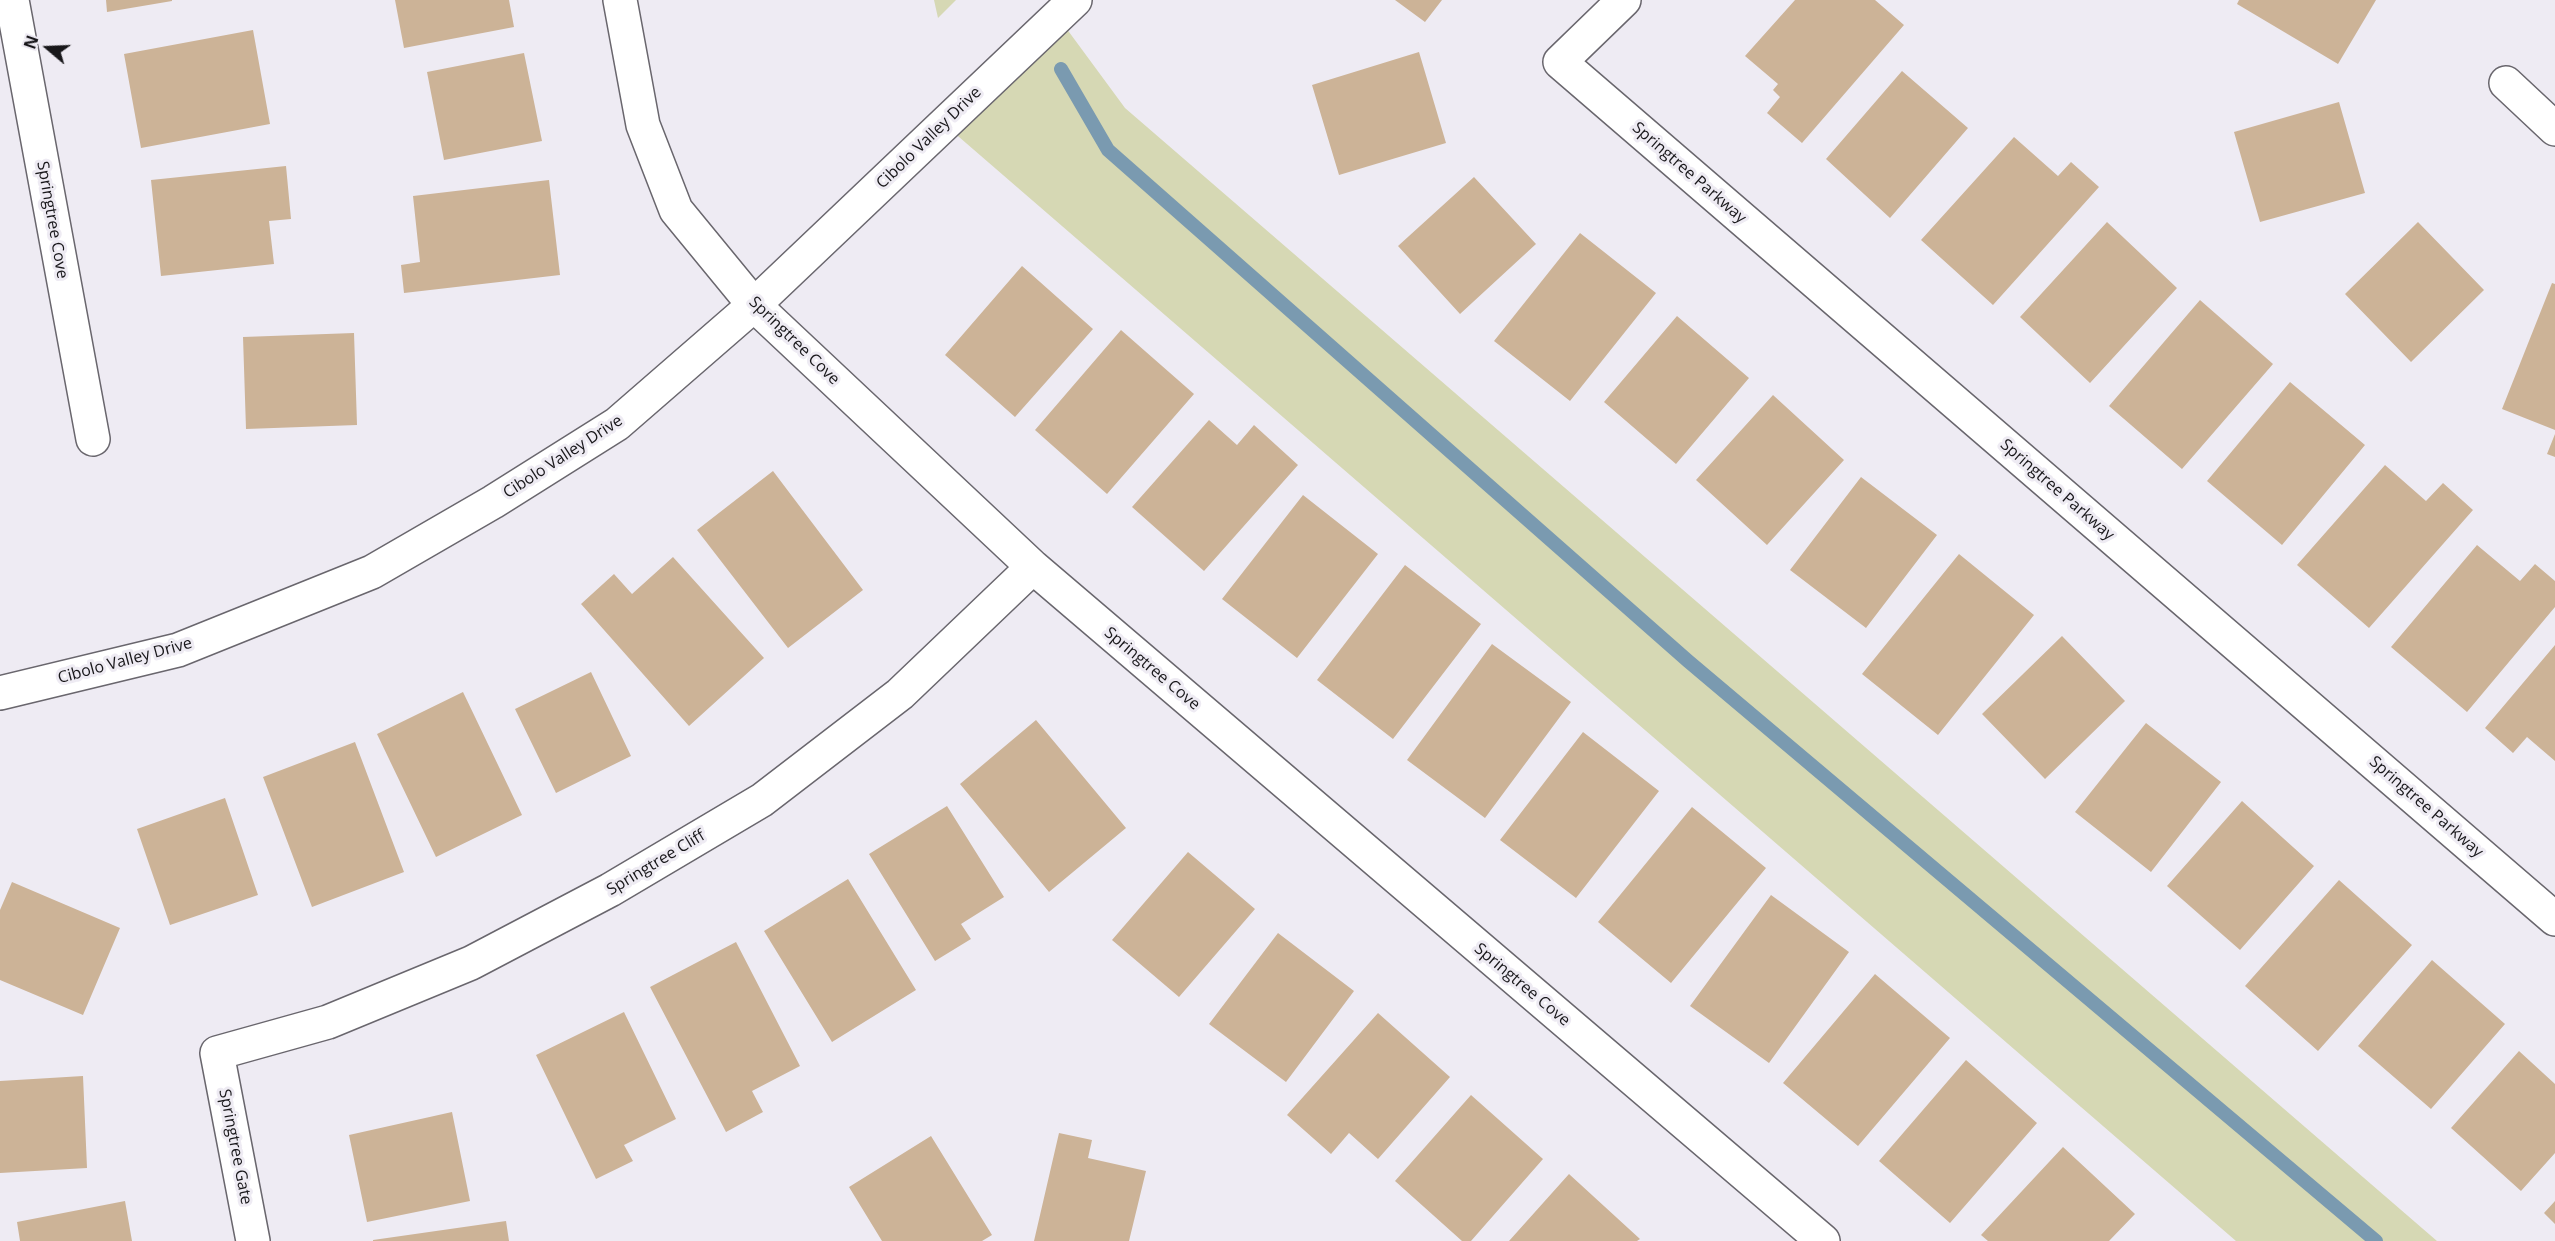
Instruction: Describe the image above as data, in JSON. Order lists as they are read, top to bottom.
{
  "streets": {
    "street": [
      "Cibolo Valley Drive",
      "Springtree Parkway",
      "Springtree Cove",
      "Springtree Cliff",
      "Springtree Gate"
    ]
  },
  "crossings": [
    ["Cibolo Valley Drive", "Springtree Cove"],
    ["Springtree Cove", "Springtree Cliff"],
    ["Springtree Cliff", "Springtree Gate"]
  ],
  "north": "left"
}
